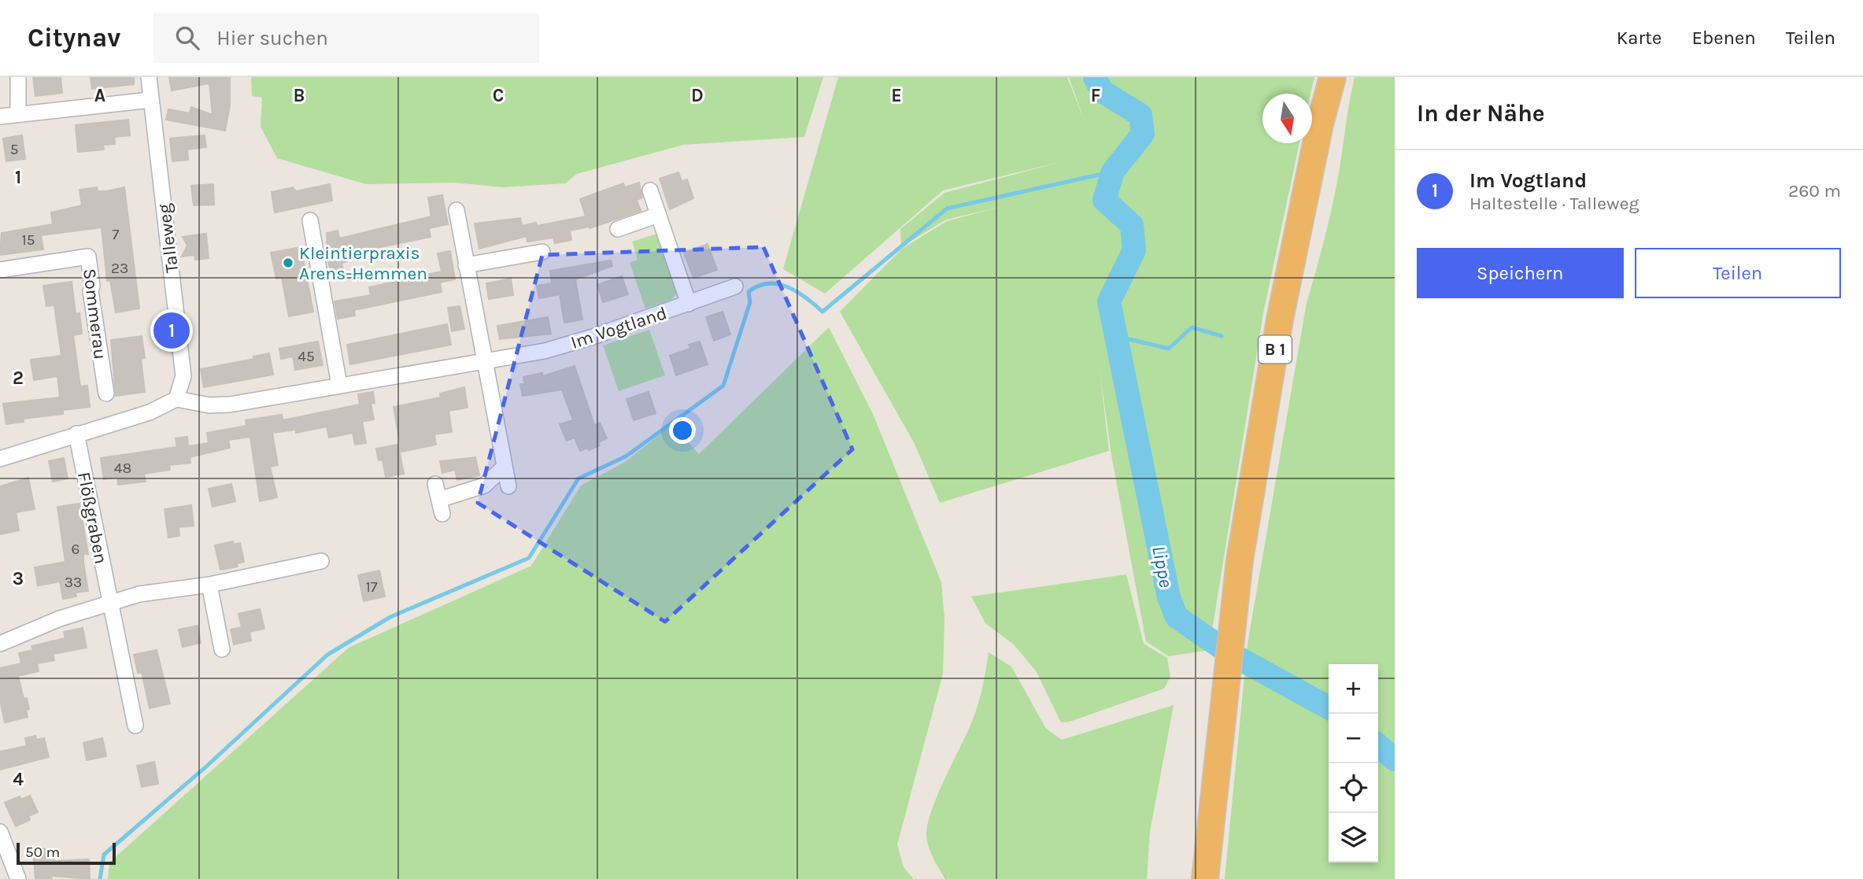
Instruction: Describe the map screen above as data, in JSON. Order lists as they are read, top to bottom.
{
  "streets": {
    "highway": ["B 1"],
    "street": [
      "Talleweg",
      "Sommerau",
      "Im Vogtland",
      "Flößgraben"
    ]
  },
  "crossings": [
    ["Talleweg", "Im Vogtland"]
  ],
  "water": ["Lippe"],
  "places": ["Kleintierpraxis Arens-Hemmen"],
  "house_numbers": [
    "5",
    "7",
    "15",
    "23",
    "45",
    "48",
    "6",
    "33",
    "17"
  ],
  "scale_bar": "50 m",
  "north": "bottom",
  "page": {
    "header": "Citynav",
    "search": "Hier suchen",
    "nav": ["Karte", "Ebenen", "Teilen"],
    "heading": "In der Nähe",
    "list": [
      {
        "mark": "1",
        "name": "Im Vogtland",
        "note": "Haltestelle · Talleweg",
        "value": "260 m"
      }
    ],
    "buttons": ["Speichern", "Teilen"],
    "pins": "1",
    "map_buttons": ["+", "−"],
    "scale": "50 m"
  },
  "grid": {
    "columns": [
      "A",
      "B",
      "C",
      "D",
      "E",
      "F"
    ],
    "rows": [
      "1",
      "2",
      "3",
      "4"
    ]
  }
}
